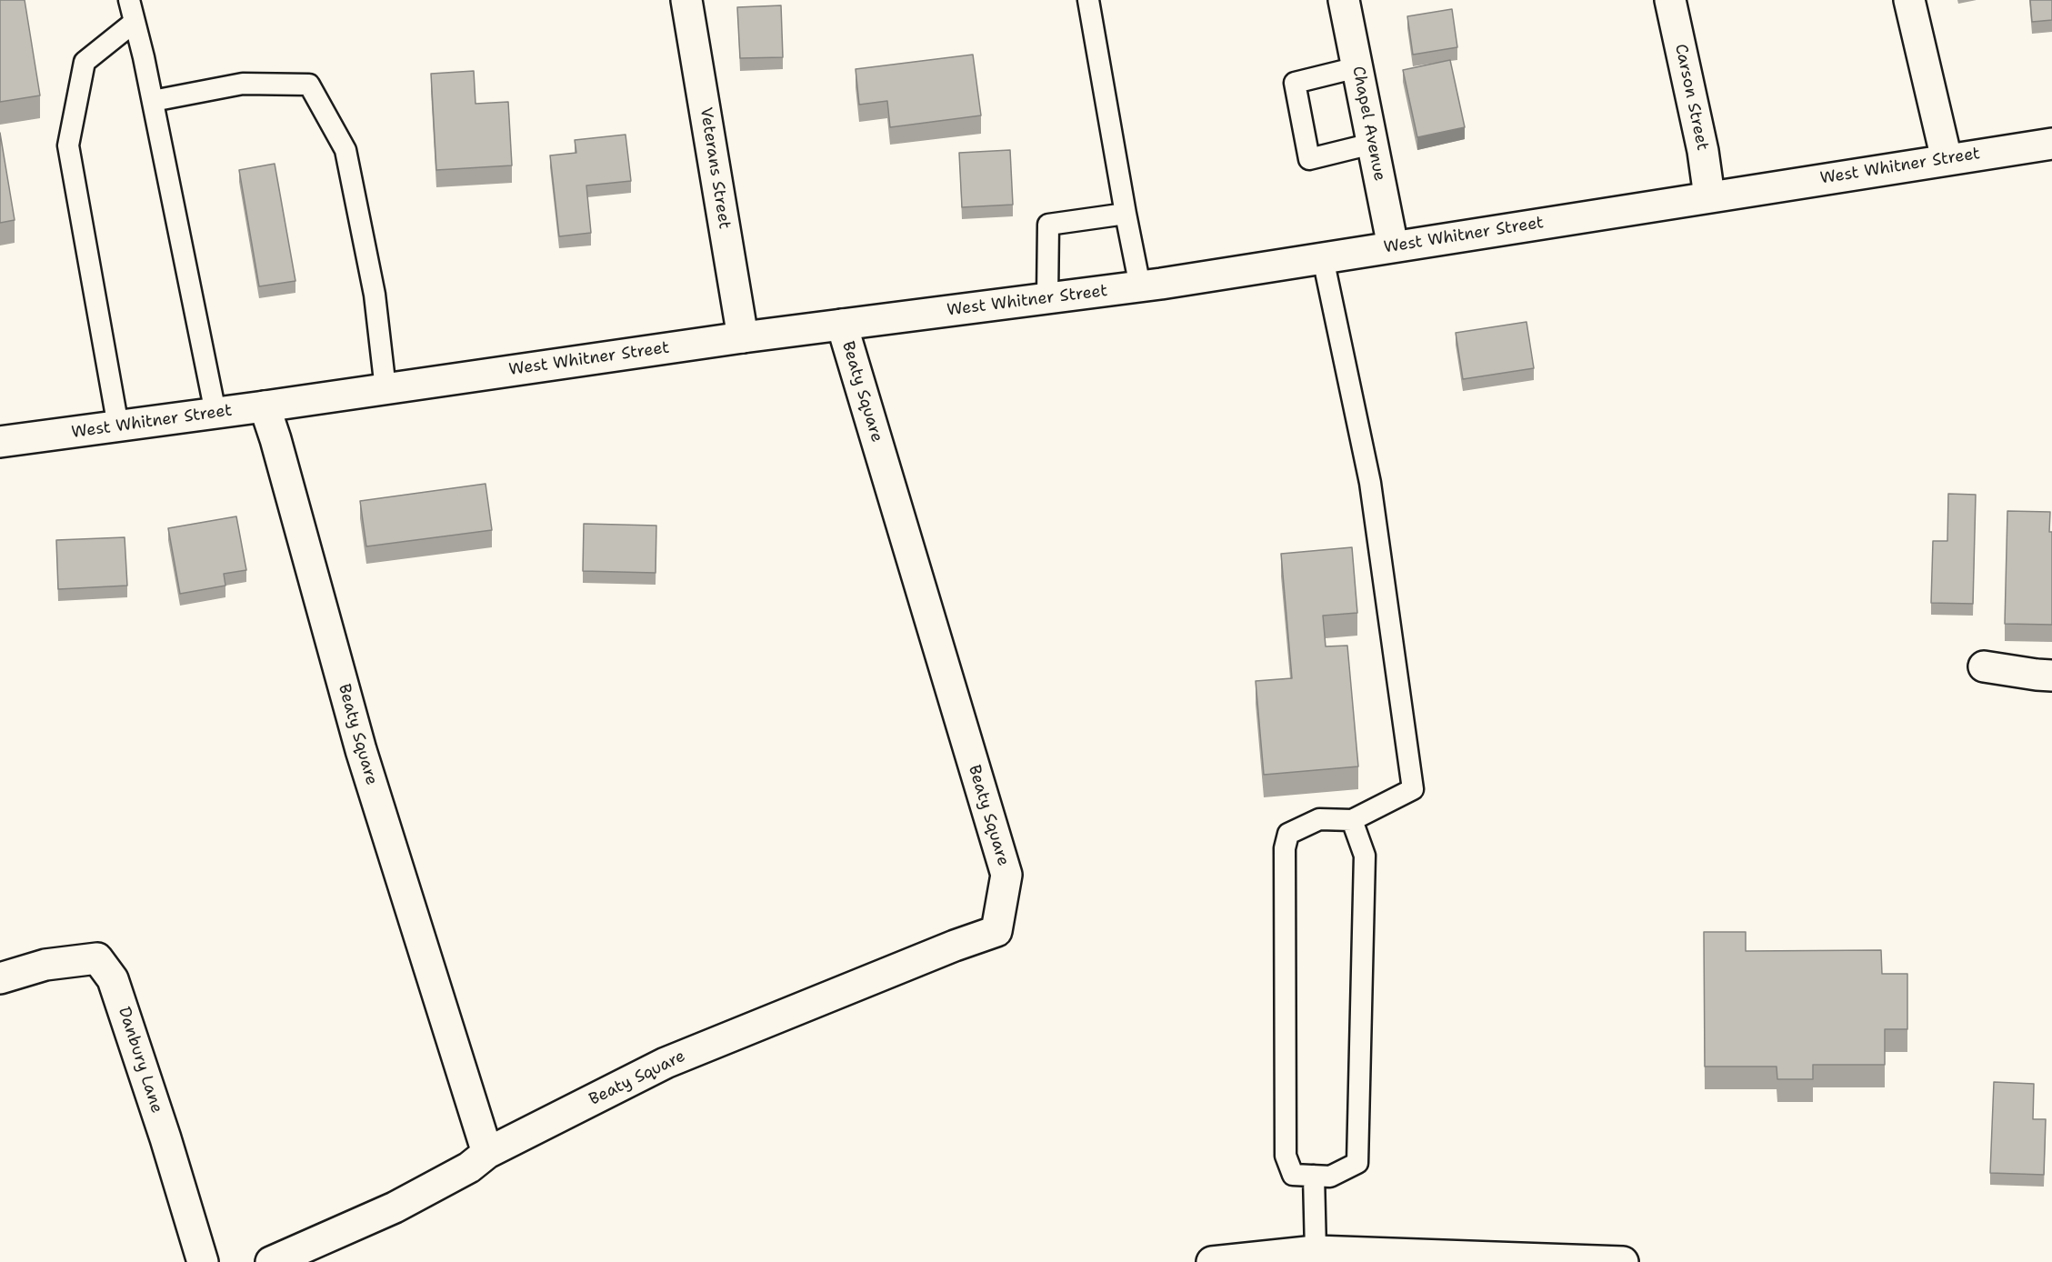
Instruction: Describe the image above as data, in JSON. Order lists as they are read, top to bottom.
{
  "streets": {
    "street": [
      "Carson Street",
      "Chapel Avenue",
      "West Whitner Street",
      "Veterans Street",
      "Beaty Square",
      "Danbury Lane"
    ]
  },
  "crossings": [
    ["Carson Street", "West Whitner Street"],
    ["Chapel Avenue", "West Whitner Street"],
    ["West Whitner Street", "Veterans Street"],
    ["West Whitner Street", "Beaty Square"]
  ]
}
